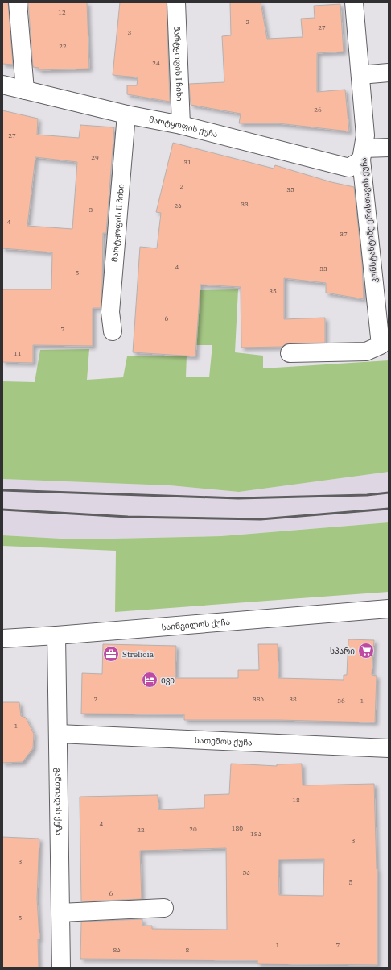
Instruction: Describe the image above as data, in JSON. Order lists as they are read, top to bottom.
{
  "streets": {
    "street": [
      "მარტყოფის I ჩიხი",
      "მარტყოფის ქუჩა",
      "კონსტანტინე ერისთავის ქუჩა",
      "მარტყოფის II ჩიხი",
      "საინგილოს ქუჩა",
      "სათემოს ქუჩა",
      "განთიადის ქუჩა"
    ]
  },
  "crossings": [
    ["მარტყოფის I ჩიხი", "მარტყოფის ქუჩა"],
    ["მარტყოფის ქუჩა", "კონსტანტინე ერისთავის ქუჩა"],
    ["მარტყოფის ქუჩა", "მარტყოფის II ჩიხი"],
    ["საინგილოს ქუჩა", "განთიადის ქუჩა"],
    ["სათემოს ქუჩა", "განთიადის ქუჩა"]
  ],
  "places": {
    "supermarket": ["სპარი"],
    "office": ["Strelicia"],
    "hotel": ["ივი"]
  },
  "house_numbers": [
    "12",
    "2",
    "27",
    "3",
    "22",
    "24",
    "26",
    "27",
    "29",
    "31",
    "2",
    "35",
    "33",
    "2ა",
    "3",
    "4",
    "37",
    "4",
    "33",
    "5",
    "35",
    "6",
    "7",
    "11",
    "2",
    "38ა",
    "38",
    "36",
    "1",
    "1",
    "18",
    "4",
    "18ბ",
    "20",
    "22",
    "18ა",
    "3",
    "3",
    "5ა",
    "5",
    "6",
    "5",
    "1",
    "7",
    "8ა",
    "8"
  ]
}
